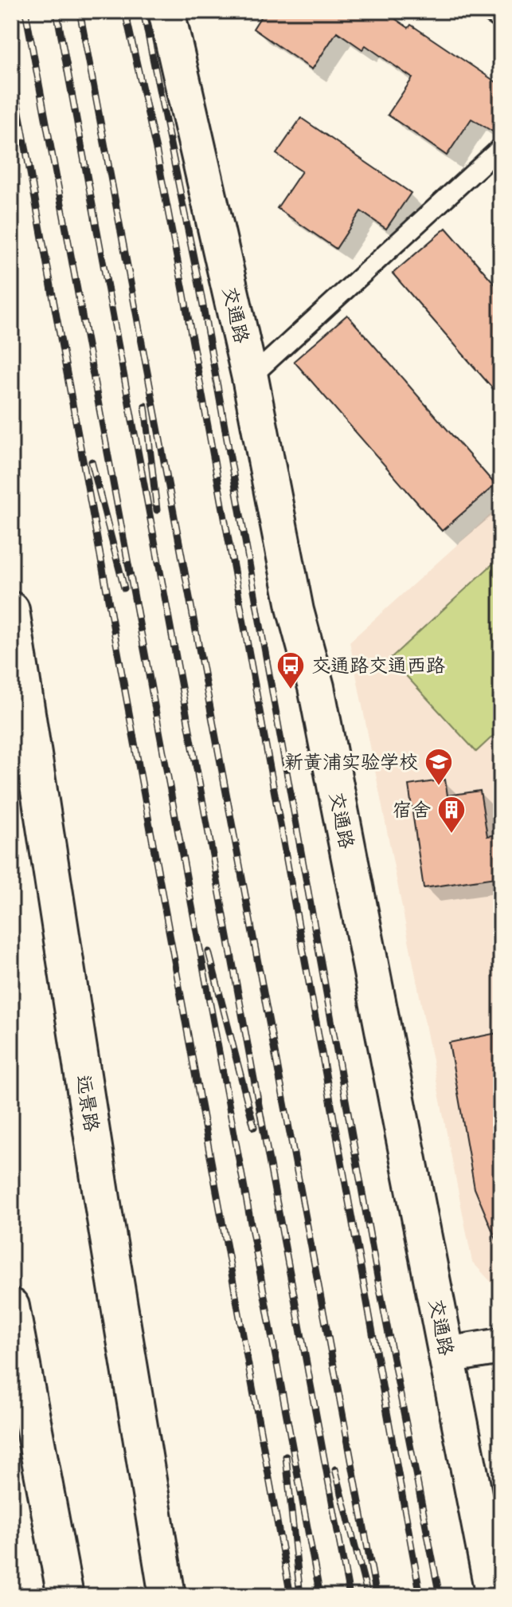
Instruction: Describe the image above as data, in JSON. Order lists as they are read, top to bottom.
{
  "streets": {
    "main road": ["交通路", "远景路"]
  },
  "places": {
    "bus stop": ["交通路交通西路"],
    "school or university": ["新黄浦实验学校"],
    "building": ["宿舍"]
  }
}
